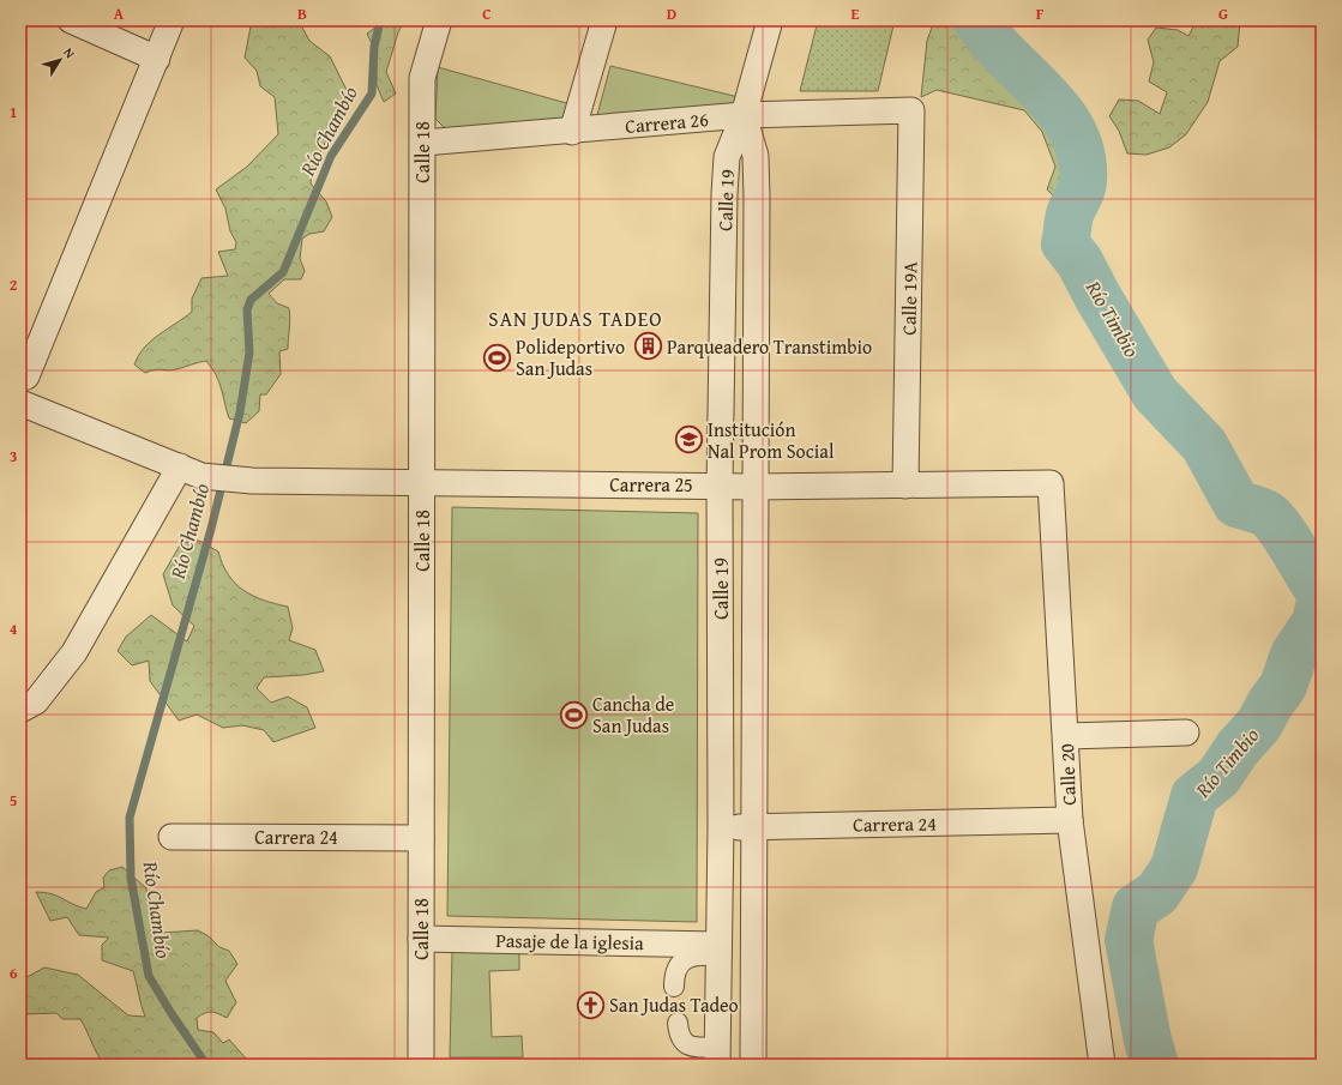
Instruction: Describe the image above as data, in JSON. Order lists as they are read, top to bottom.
{
  "streets": {
    "street": [
      "Carrera 26",
      "Calle 18",
      "Calle 19",
      "Calle 19A",
      "Carrera 25",
      "Calle 20",
      "Carrera 24",
      "Pasaje de la iglesia"
    ]
  },
  "crossings": [
    ["Carrera 26", "Calle 18"],
    ["Carrera 26", "Calle 19"],
    ["Carrera 26", "Calle 19A"],
    ["Calle 18", "Carrera 25"],
    ["Calle 18", "Carrera 24"],
    ["Calle 18", "Pasaje de la iglesia"],
    ["Calle 19", "Carrera 25"],
    ["Calle 19", "Carrera 24"],
    ["Calle 19", "Pasaje de la iglesia"],
    ["Calle 19A", "Carrera 25"],
    ["Carrera 25", "Calle 20"],
    ["Calle 20", "Carrera 24"]
  ],
  "districts": ["SAN JUDAS TADEO"],
  "water": ["Río Chambío", "Río Timbio"],
  "places": {
    "building": ["Parqueadero Transtimbio"],
    "sports": ["Polideportivo San Judas", "Cancha de San Judas"],
    "school or university": ["Institución Nal Prom Social"],
    "church": ["San Judas Tadeo"]
  },
  "north": "top right",
  "grid": {
    "columns": [
      "A",
      "B",
      "C",
      "D",
      "E",
      "F",
      "G"
    ],
    "rows": [
      "1",
      "2",
      "3",
      "4",
      "5",
      "6"
    ]
  }
}
